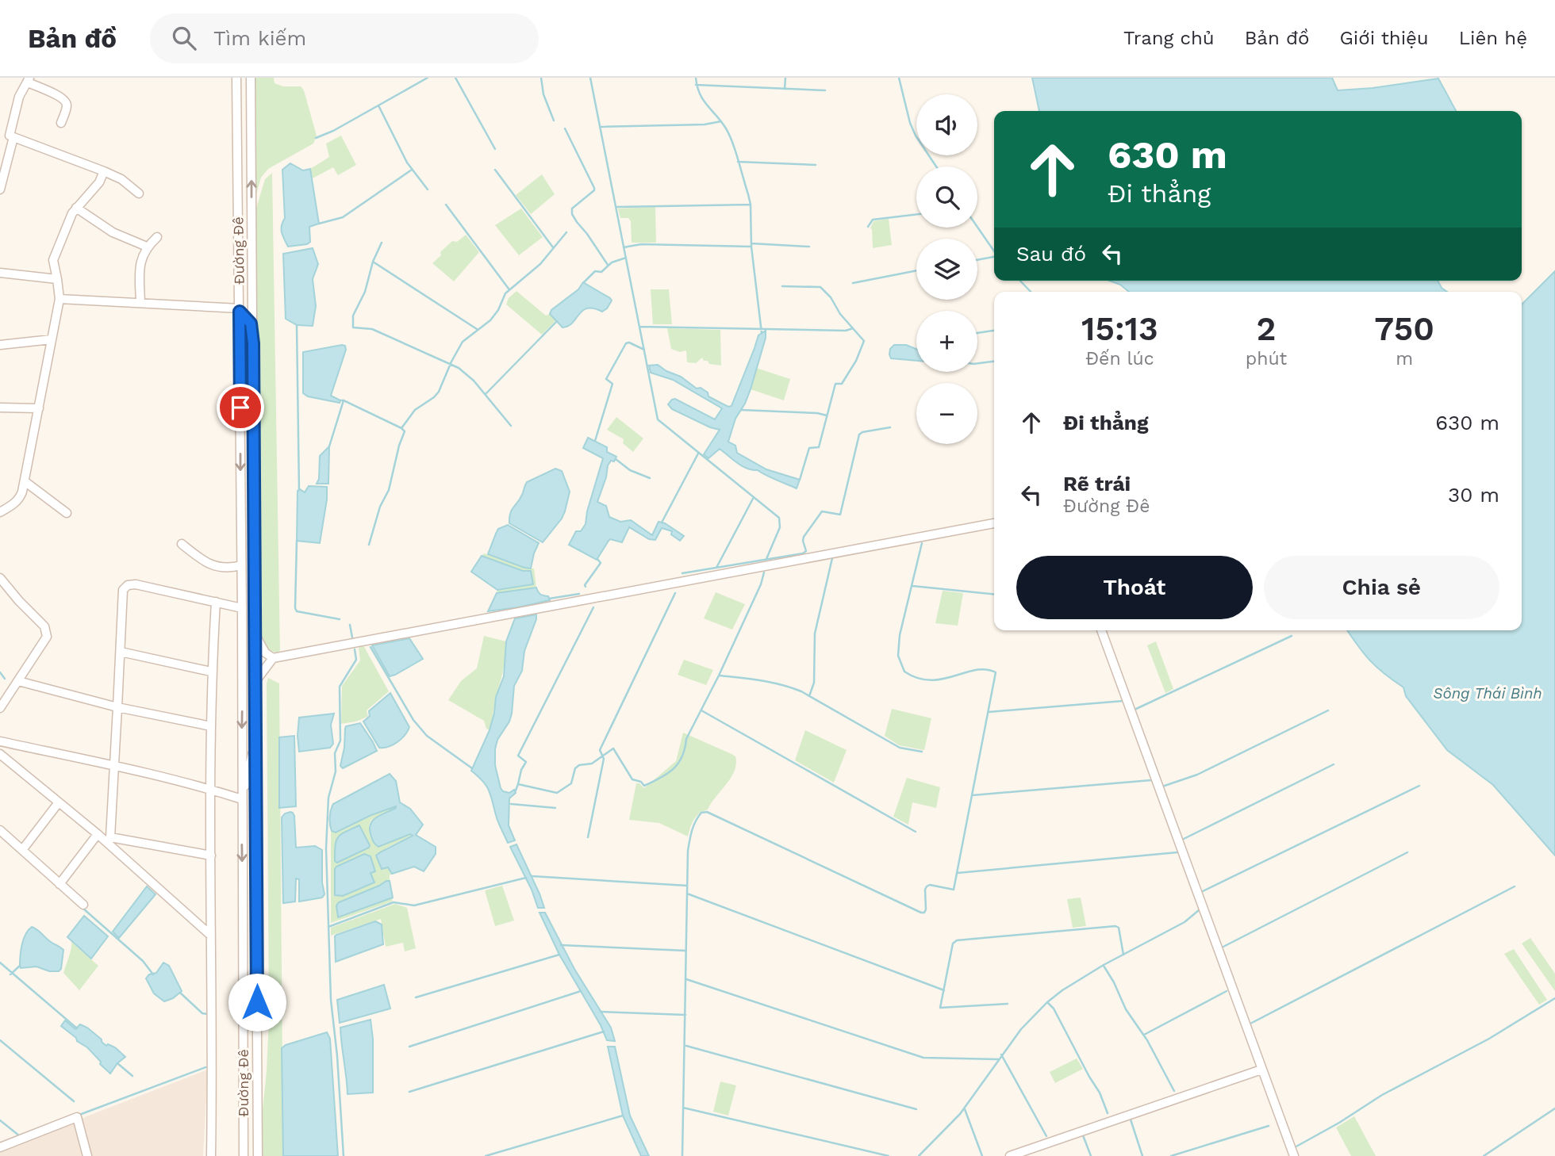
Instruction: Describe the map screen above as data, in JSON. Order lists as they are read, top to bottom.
{
  "streets": {
    "street": ["Đường Đê"]
  },
  "water": ["Sông Thái Bình"],
  "page": {
    "header": "Bản đồ",
    "search": "Tìm kiếm",
    "nav": [
      "Trang chủ",
      "Bản đồ",
      "Giới thiệu",
      "Liên hệ"
    ],
    "map_buttons": ["+", "−"],
    "turn": ["630 m", "Đi thẳng"],
    "then": "Sau đó",
    "eta": [
      "15:13",
      "Đến lúc",
      "2",
      "phút",
      "750",
      "m"
    ],
    "list": [
      {
        "name": "Đi thẳng",
        "value": "630 m"
      },
      {
        "name": "Rẽ trái",
        "note": "Đường Đê",
        "value": "30 m"
      }
    ],
    "buttons": ["Thoát", "Chia sẻ"]
  }
}
